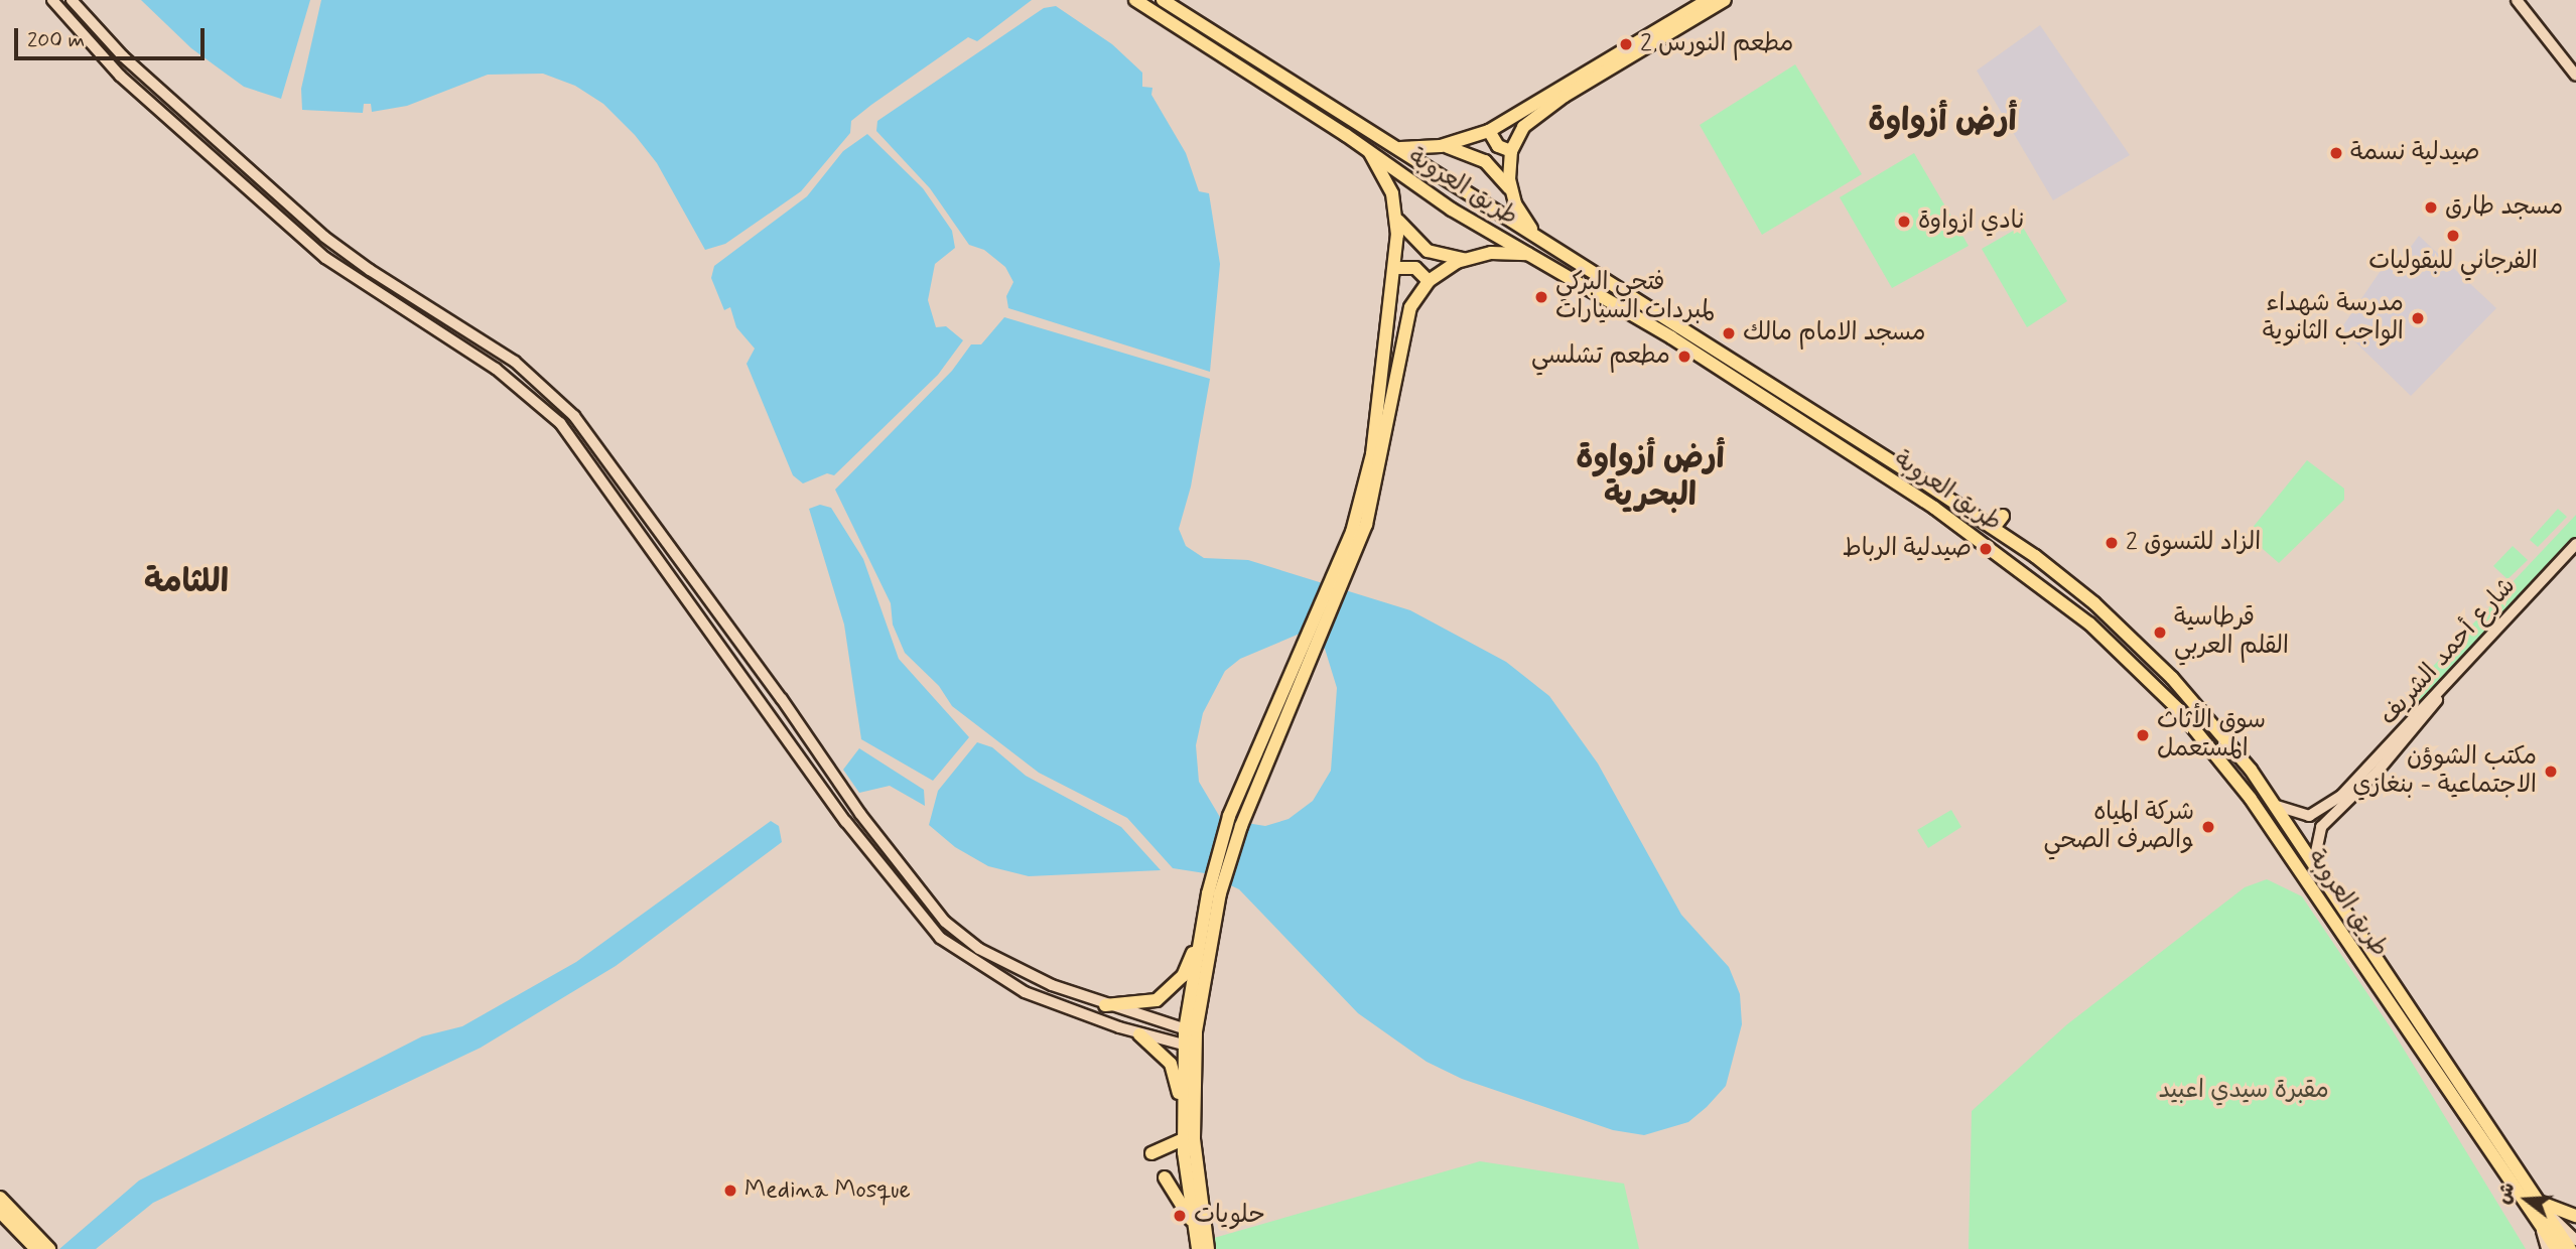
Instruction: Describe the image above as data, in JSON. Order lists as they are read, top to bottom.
{
  "streets": {
    "main road": ["طريق العروبة"],
    "street": ["شارع أحمد الشريف"]
  },
  "crossings": [
    ["طريق العروبة", "شارع أحمد الشريف"]
  ],
  "districts": ["أرض أزواوة", "أرض أزواوة البحرية", "اللثامة"],
  "parks": ["مقبرة سيدي اعبيد"],
  "places": [
    "مطعم النورس 2",
    "صيدلية نسمة",
    "مسجد طارق",
    "نادي ازواوة",
    "الفرجاني للبقوليات",
    "فتحي البركي لمبردات السيارات",
    "مدرسة شهداء الواجب الثانوية",
    "مسجد الامام مالك",
    "مطعم تشلسي",
    "الزاد للتسوق 2",
    "صيدلية الرباط",
    "قرطاسية القلم العربي",
    "سوق الأثاث المستعمل",
    "مكتب الشوؤن الاجتماعية - بنغازي",
    "شركة المياه والصرف الصحي",
    "Medina Mosque",
    "حلويات"
  ],
  "scale_bar": "200 m",
  "north": "left"
}
